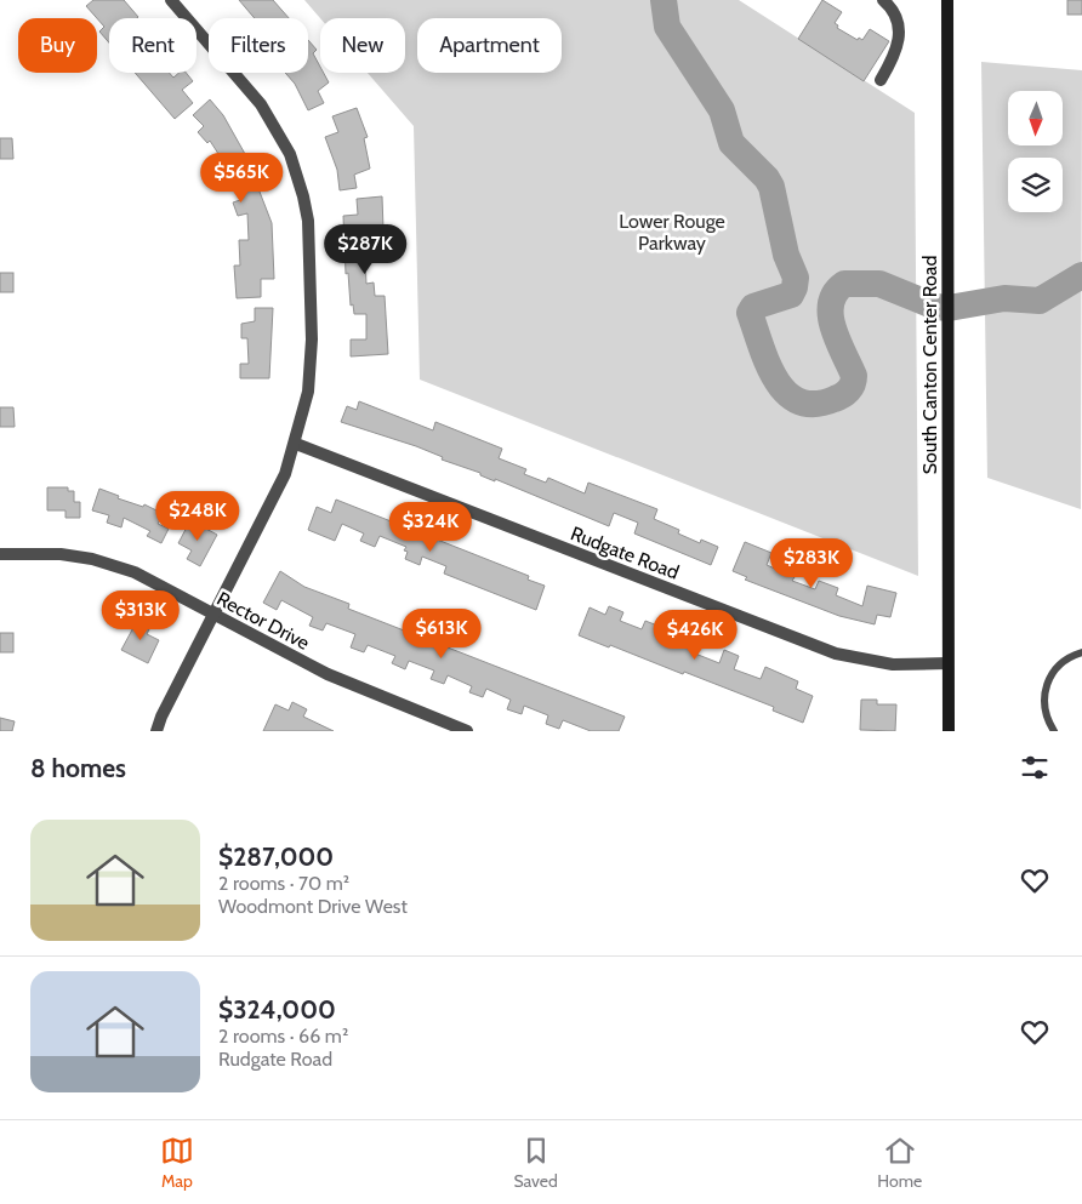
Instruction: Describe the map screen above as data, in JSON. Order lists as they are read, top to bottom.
{
  "streets": {
    "main road": ["South Canton Center Road"],
    "street": ["Rudgate Road", "Rector Drive"]
  },
  "crossings": [
    ["South Canton Center Road", "Rudgate Road"]
  ],
  "parks": ["Lower Rouge Parkway"],
  "north": "bottom",
  "page": {
    "chip": [
      "Buy",
      "Rent",
      "Filters",
      "New",
      "Apartment"
    ],
    "price": [
      "$565K",
      "$287K",
      "$248K",
      "$324K",
      "$283K",
      "$313K",
      "$613K",
      "$426K"
    ],
    "heading": "8 homes",
    "list": [
      {
        "name": "$287,000",
        "note": "2 rooms · 70 m² · Woodmont Drive West"
      },
      {
        "name": "$324,000",
        "note": "2 rooms · 66 m² · Rudgate Road"
      }
    ],
    "tabs": ["Map", "Saved", "Home"]
  }
}
